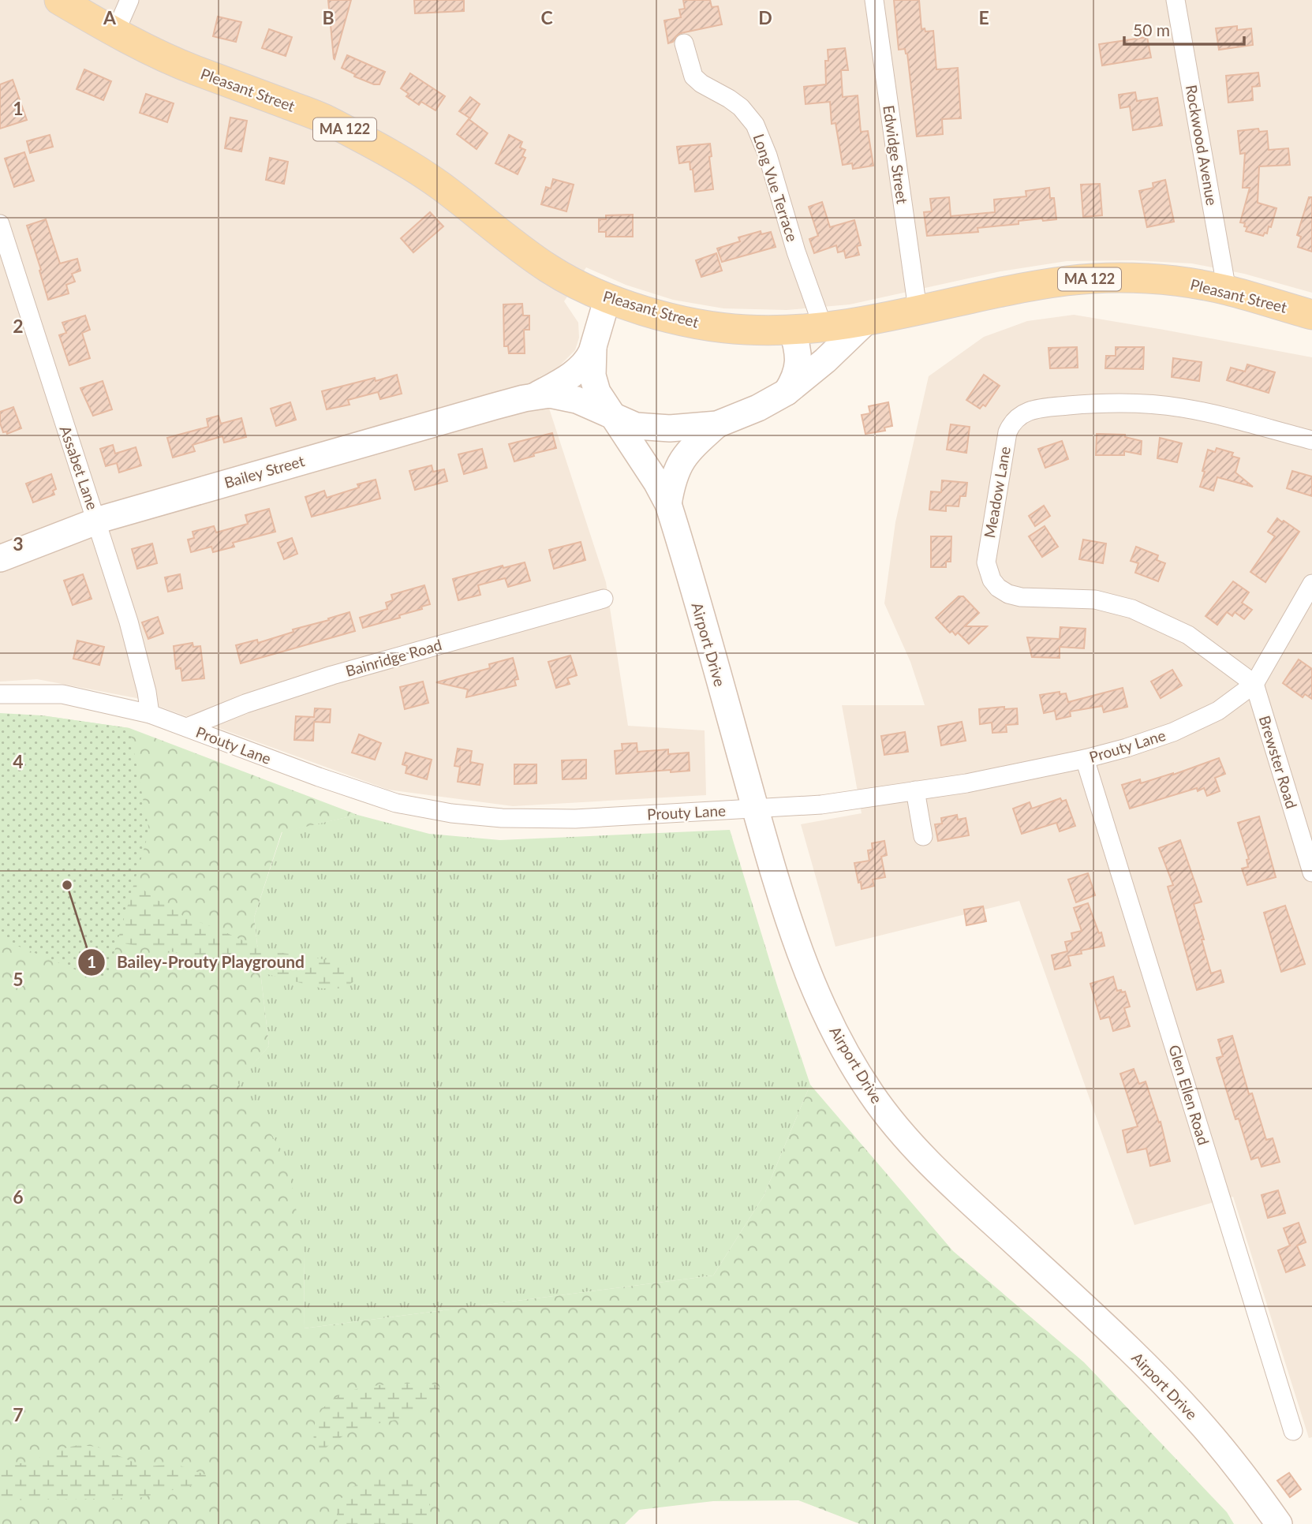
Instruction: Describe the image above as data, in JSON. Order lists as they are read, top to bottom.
{
  "streets": {
    "main road": [
      "Pleasant Street",
      "MA 122",
      "Bailey Street",
      "Airport Drive"
    ],
    "street": [
      "Rockwood Avenue",
      "Edwidge Street",
      "Long Vue Terrace",
      "Assabet Lane",
      "Meadow Lane",
      "Bainridge Road",
      "Prouty Lane",
      "Brewster Road",
      "Glen Ellen Road"
    ]
  },
  "crossings": [
    ["Pleasant Street", "Rockwood Avenue"],
    ["Pleasant Street", "Edwidge Street"],
    ["Pleasant Street", "Long Vue Terrace"],
    ["Pleasant Street", "Bailey Street"],
    ["Pleasant Street", "Airport Drive"],
    ["Assabet Lane", "Bailey Street"],
    ["Assabet Lane", "Prouty Lane"],
    ["Bailey Street", "Airport Drive"],
    ["Meadow Lane", "Prouty Lane"],
    ["Meadow Lane", "Brewster Road"],
    ["Airport Drive", "Prouty Lane"],
    ["Bainridge Road", "Prouty Lane"],
    ["Prouty Lane", "Brewster Road"],
    ["Prouty Lane", "Glen Ellen Road"]
  ],
  "places": ["Bailey-Prouty Playground"],
  "scale_bar": "50 m",
  "grid": {
    "columns": [
      "A",
      "B",
      "C",
      "D",
      "E"
    ],
    "rows": [
      "1",
      "2",
      "3",
      "4",
      "5",
      "6",
      "7"
    ]
  }
}
